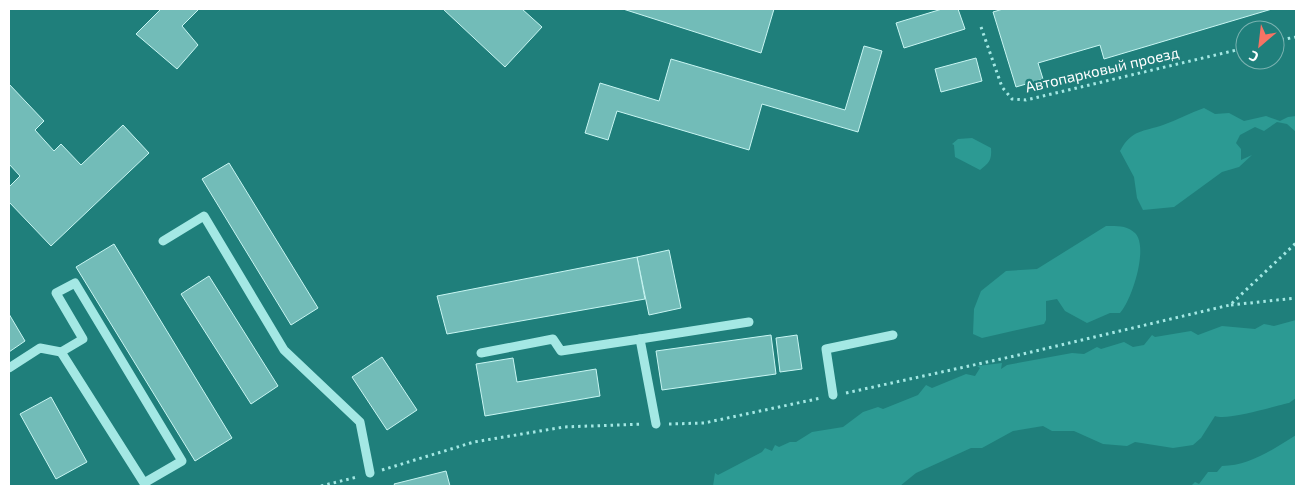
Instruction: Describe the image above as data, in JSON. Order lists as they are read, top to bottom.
{
  "streets": {
    "path": ["Автопарковый проезд"]
  },
  "north": "bottom left"
}
